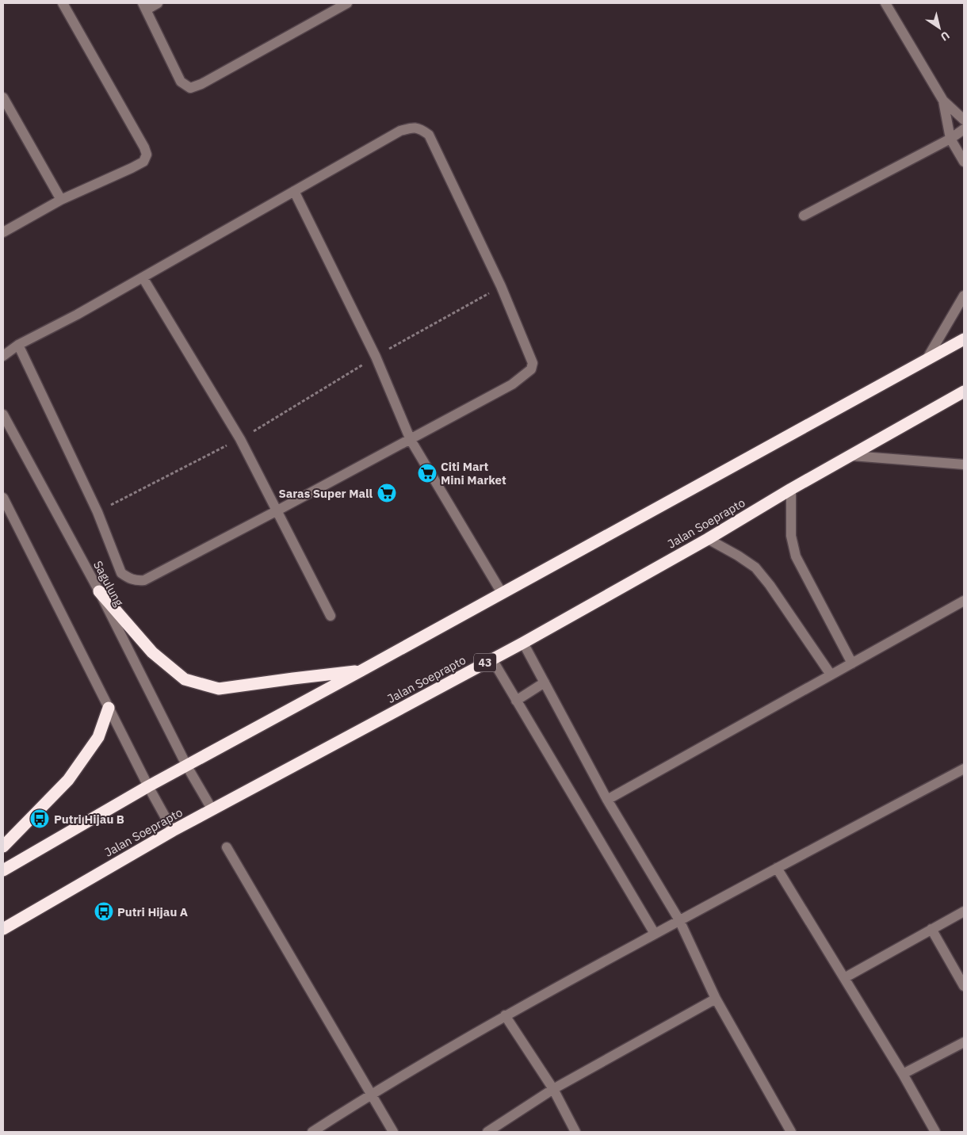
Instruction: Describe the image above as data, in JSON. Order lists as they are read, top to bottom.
{
  "streets": {
    "highway": ["Jalan Soeprapto", "43"],
    "street": ["Sagulung"]
  },
  "crossings": [
    ["Jalan Soeprapto", "Sagulung"]
  ],
  "places": {
    "supermarket": ["Citi Mart Mini Market", "Saras Super Mall"],
    "bus stop": ["Putri Hijau B", "Putri Hijau A"]
  },
  "north": "bottom right"
}
